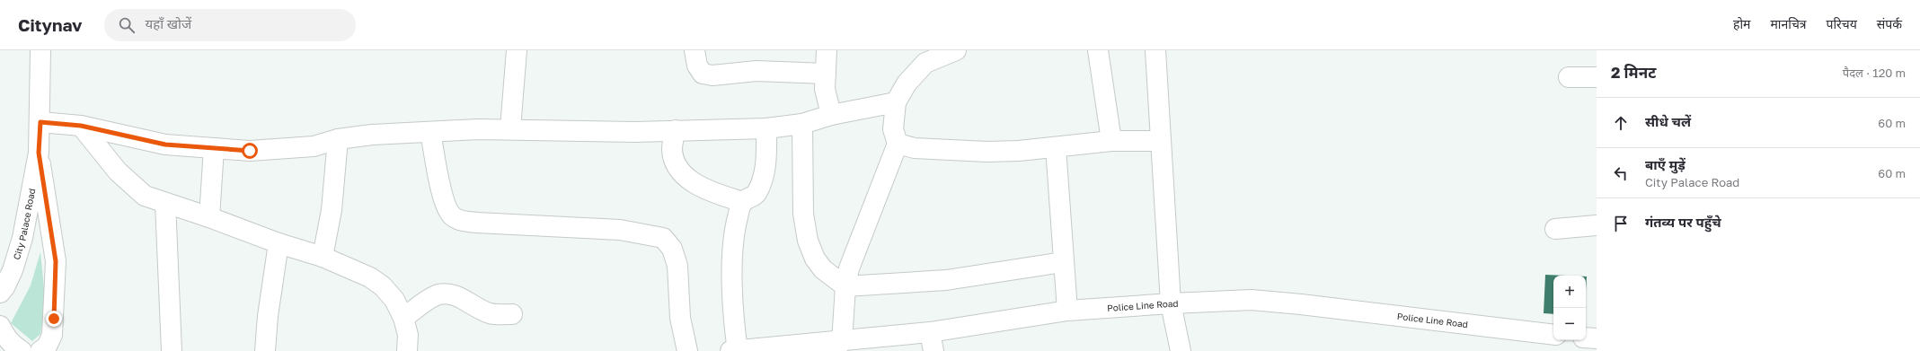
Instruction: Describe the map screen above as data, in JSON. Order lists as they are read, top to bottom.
{
  "streets": {
    "street": ["City Palace Road", "Police Line Road"]
  },
  "page": {
    "header": "Citynav",
    "search": "यहाँ खोजें",
    "nav": [
      "होम",
      "मानचित्र",
      "परिचय",
      "संपर्क"
    ],
    "heading": ["2 मिनट", "पैदल · 120 m"],
    "list": [
      ["सीधे चलें", "60 m"],
      ["बाएँ मुड़ें", "City Palace Road", "60 m"],
      "गंतव्य पर पहुँचे"
    ],
    "map_buttons": ["+", "−"]
  }
}
